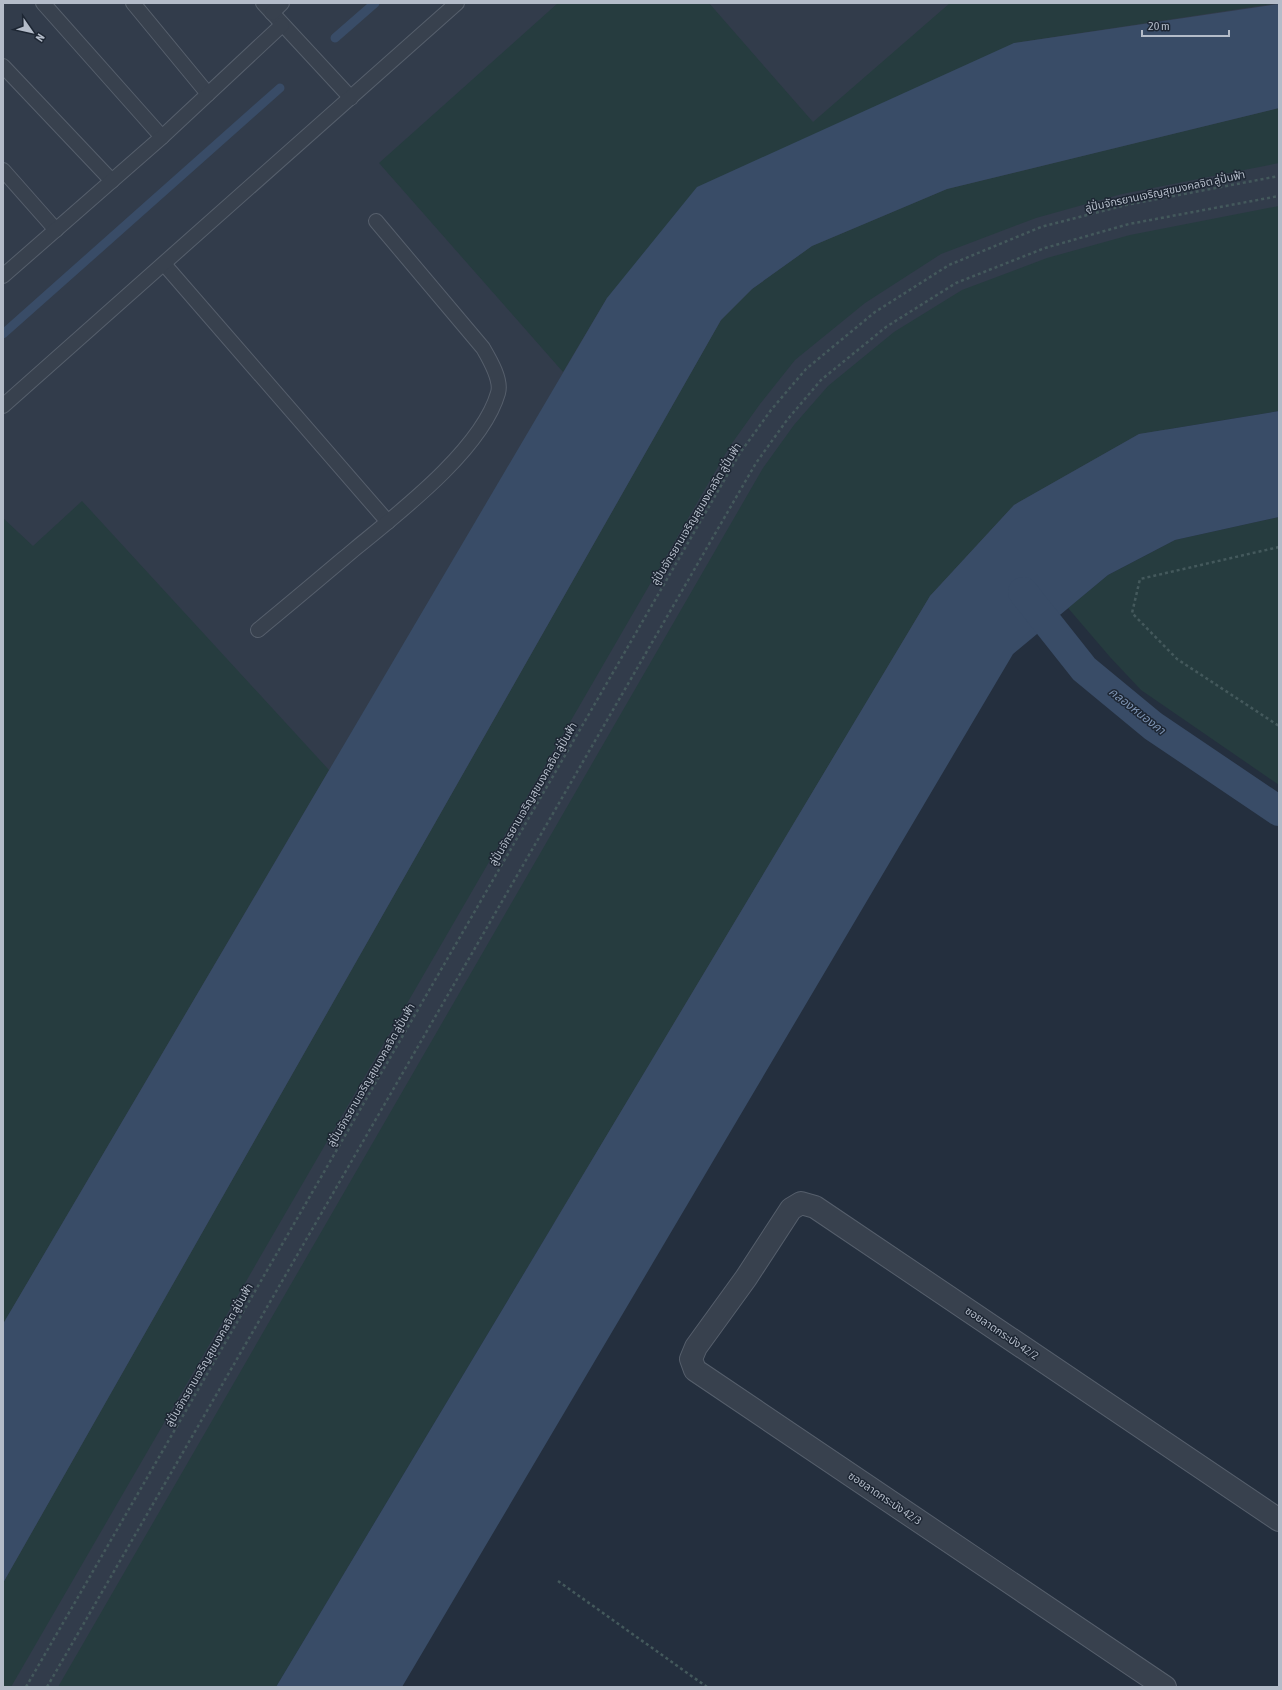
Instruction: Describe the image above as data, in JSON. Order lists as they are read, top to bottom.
{
  "streets": {
    "street": ["ซอยลาดกระบัง 42/2", "ซอยลาดกระบัง 42/3"],
    "path": ["ลู่ปั่นจักรยานเจริญสุขมงคลจิต ลู่ปั่นฟ้า"]
  },
  "crossings": [
    ["ซอยลาดกระบัง 42/2", "ซอยลาดกระบัง 42/3"]
  ],
  "water": ["คลองหนองคา"],
  "scale_bar": "20 m",
  "north": "bottom right"
}
